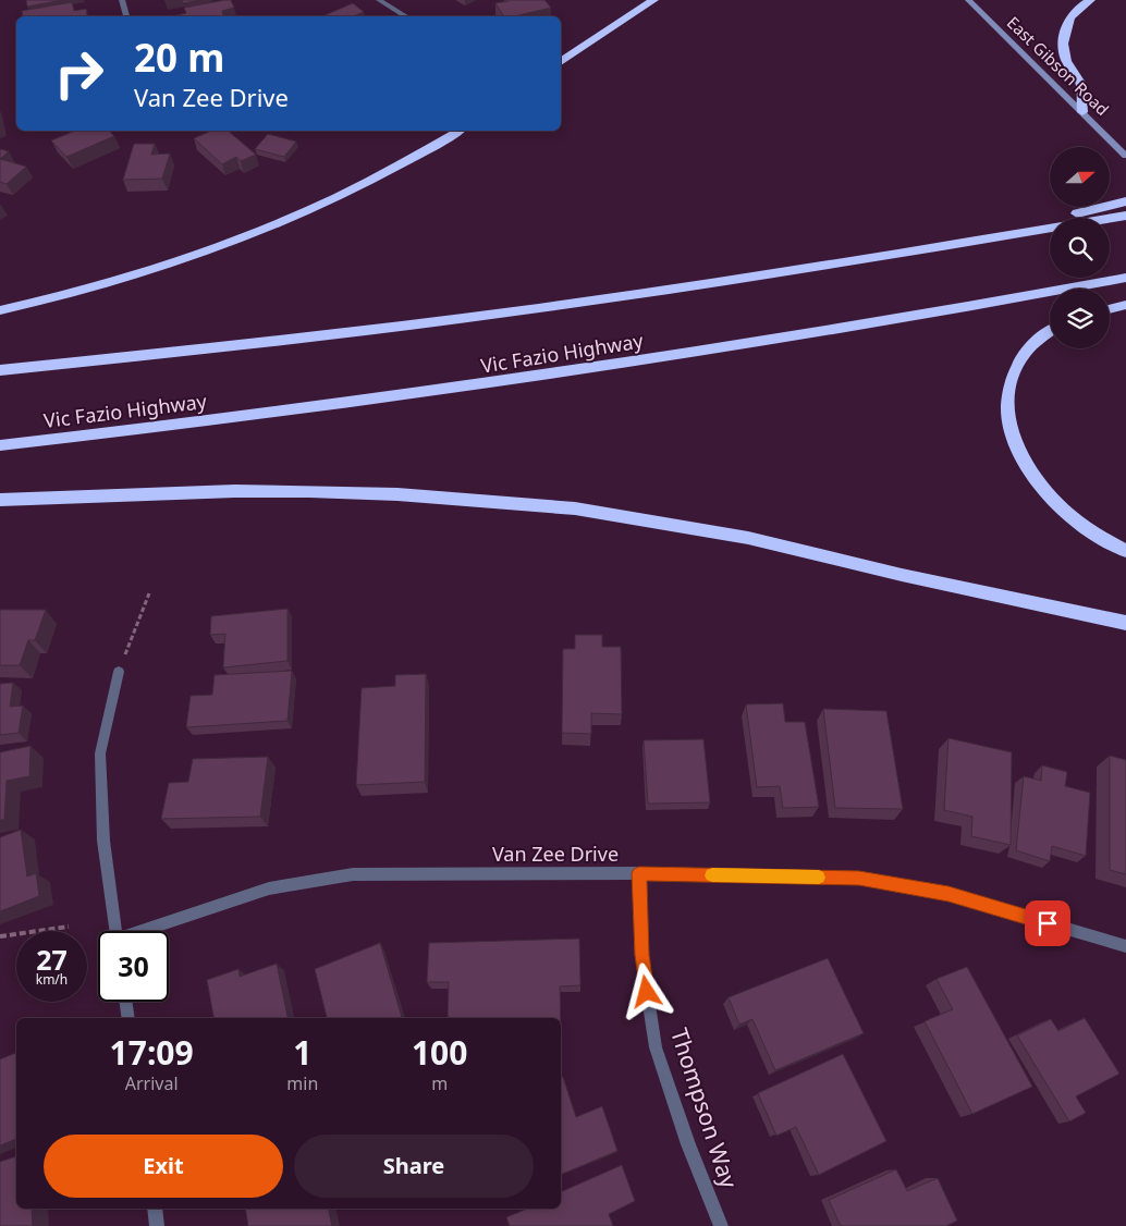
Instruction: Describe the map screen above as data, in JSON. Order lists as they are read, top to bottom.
{
  "streets": {
    "highway": ["Vic Fazio Highway"],
    "main road": ["East Gibson Road"],
    "street": ["Van Zee Drive", "Thompson Way"]
  },
  "crossings": [
    ["Van Zee Drive", "Thompson Way"]
  ],
  "north": "right",
  "page": {
    "turn": ["20 m", "Van Zee Drive"],
    "speed": "27 km/h",
    "limit": "30",
    "eta": [
      "17:09",
      "Arrival",
      "1",
      "min",
      "100",
      "m"
    ],
    "buttons": ["Exit", "Share"]
  }
}
